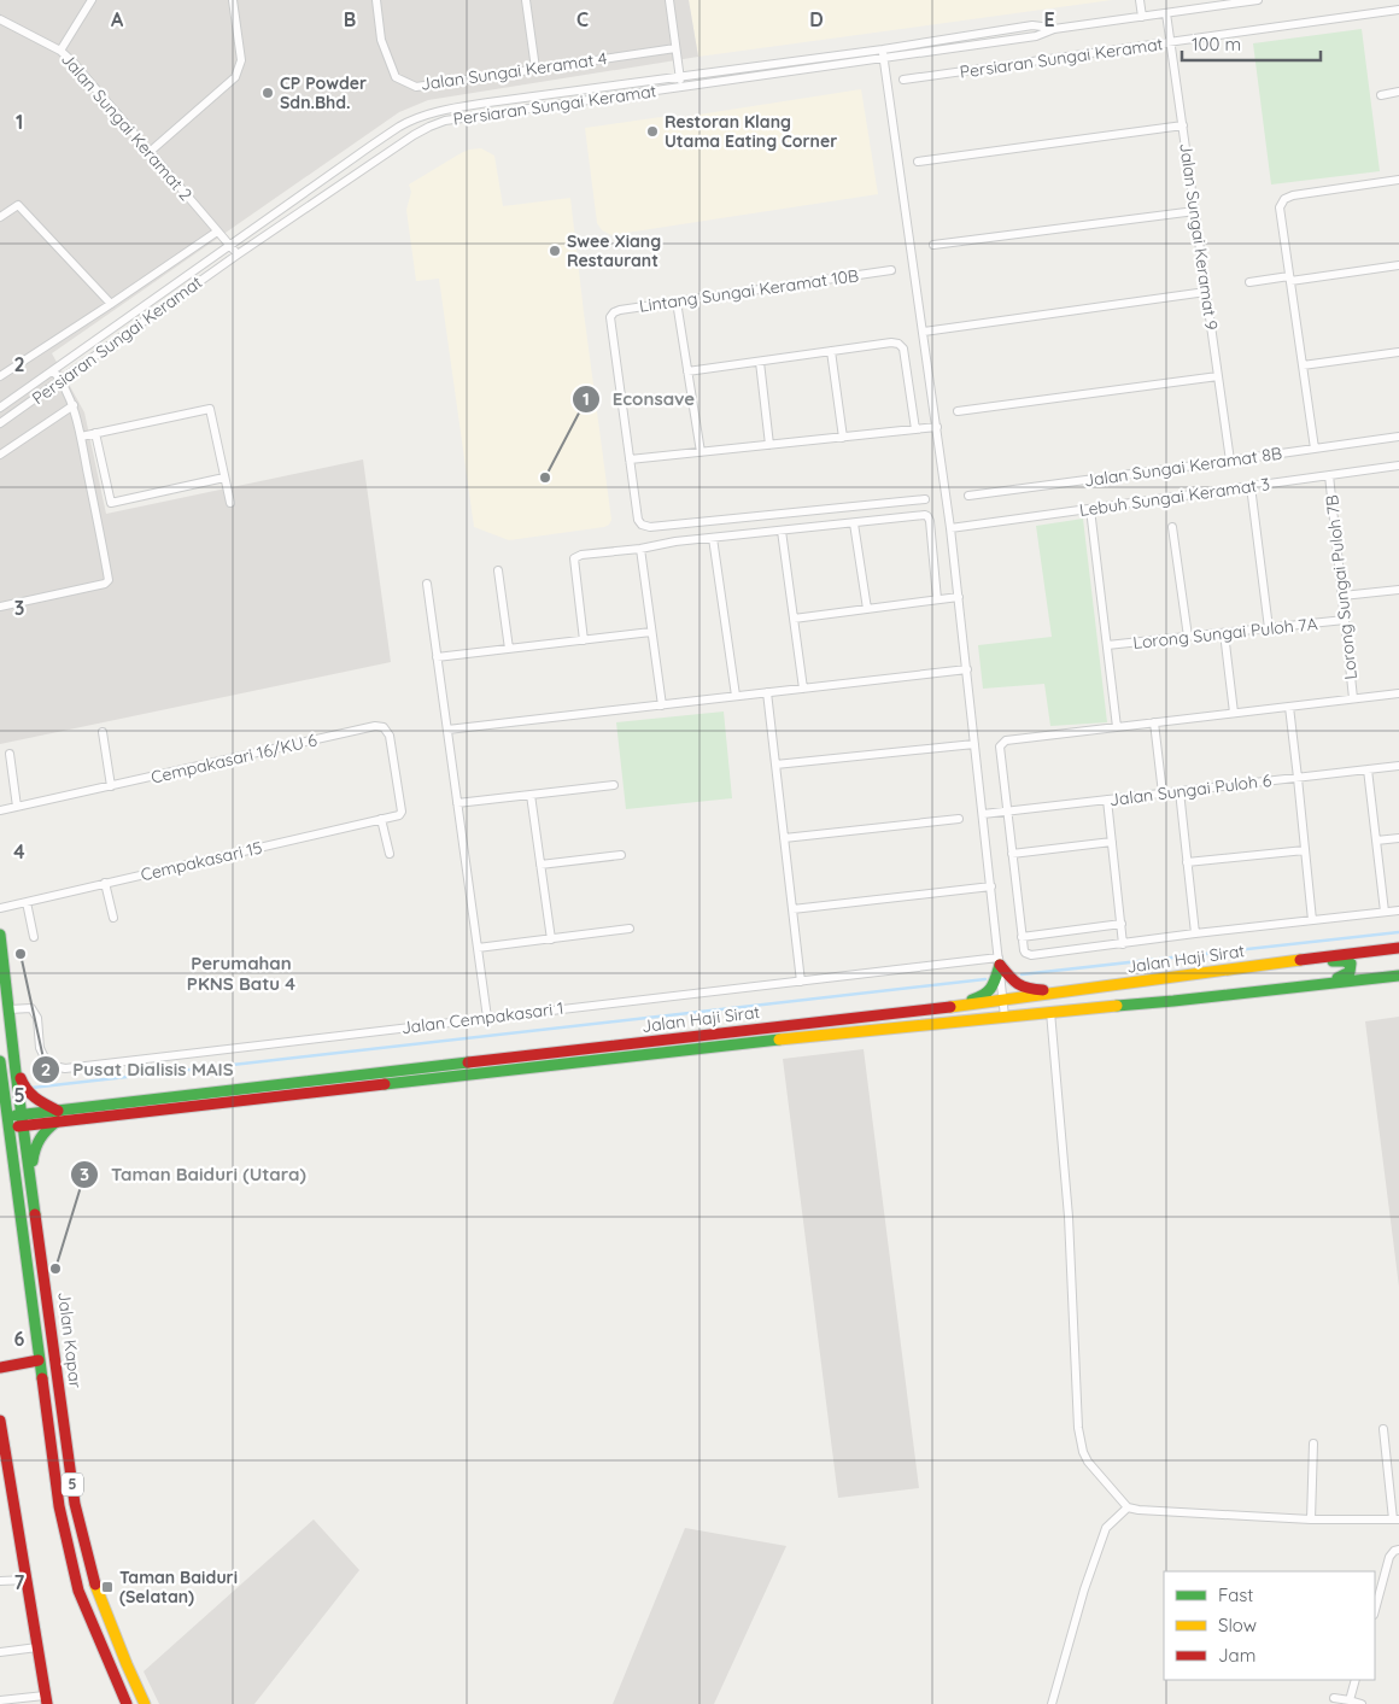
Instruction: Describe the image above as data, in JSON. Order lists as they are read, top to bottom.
{
  "streets": {
    "main road": ["Jalan Haji Sirat", "Jalan Kapar", "5"],
    "street": [
      "Persiaran Sungai Keramat",
      "Jalan Sungai Keramat 4",
      "Jalan Sungai Keramat 2",
      "Jalan Sungai Keramat 9",
      "Lintang Sungai Keramat 10B",
      "Jalan Sungai Keramat 8B",
      "Lebuh Sungai Keramat 3",
      "Lorong Sungai Puloh 7B",
      "Lorong Sungai Puloh 7A",
      "Cempakasari 16/KU 6",
      "Jalan Sungai Puloh 6",
      "Cempakasari 15",
      "Jalan Cempakasari 1"
    ]
  },
  "crossings": [
    ["Persiaran Sungai Keramat", "Jalan Sungai Keramat 2"],
    ["Persiaran Sungai Keramat", "Jalan Sungai Keramat 9"],
    ["Jalan Sungai Keramat 9", "Jalan Sungai Keramat 8B"],
    ["Lebuh Sungai Keramat 3", "Lorong Sungai Puloh 7B"],
    ["Lorong Sungai Puloh 7B", "Lorong Sungai Puloh 7A"],
    ["Cempakasari 16/KU 6", "Cempakasari 15"],
    ["Jalan Haji Sirat", "Jalan Kapar"],
    ["Jalan Cempakasari 1", "Jalan Kapar"]
  ],
  "districts": ["Perumahan PKNS Batu 4"],
  "places": {
    "other": [
      "CP Powder Sdn.Bhd.",
      "Restoran Klang Utama Eating Corner",
      "Swee Xiang Restaurant",
      "Econsave",
      "Pusat Dialisis MAIS",
      "Taman Baiduri (Utara)"
    ],
    "transit": ["Taman Baiduri (Selatan)"]
  },
  "legend": ["Fast", "Slow", "Jam"],
  "scale_bar": "100 m",
  "grid": {
    "columns": [
      "A",
      "B",
      "C",
      "D",
      "E"
    ],
    "rows": [
      "1",
      "2",
      "3",
      "4",
      "5",
      "6",
      "7"
    ]
  }
}
